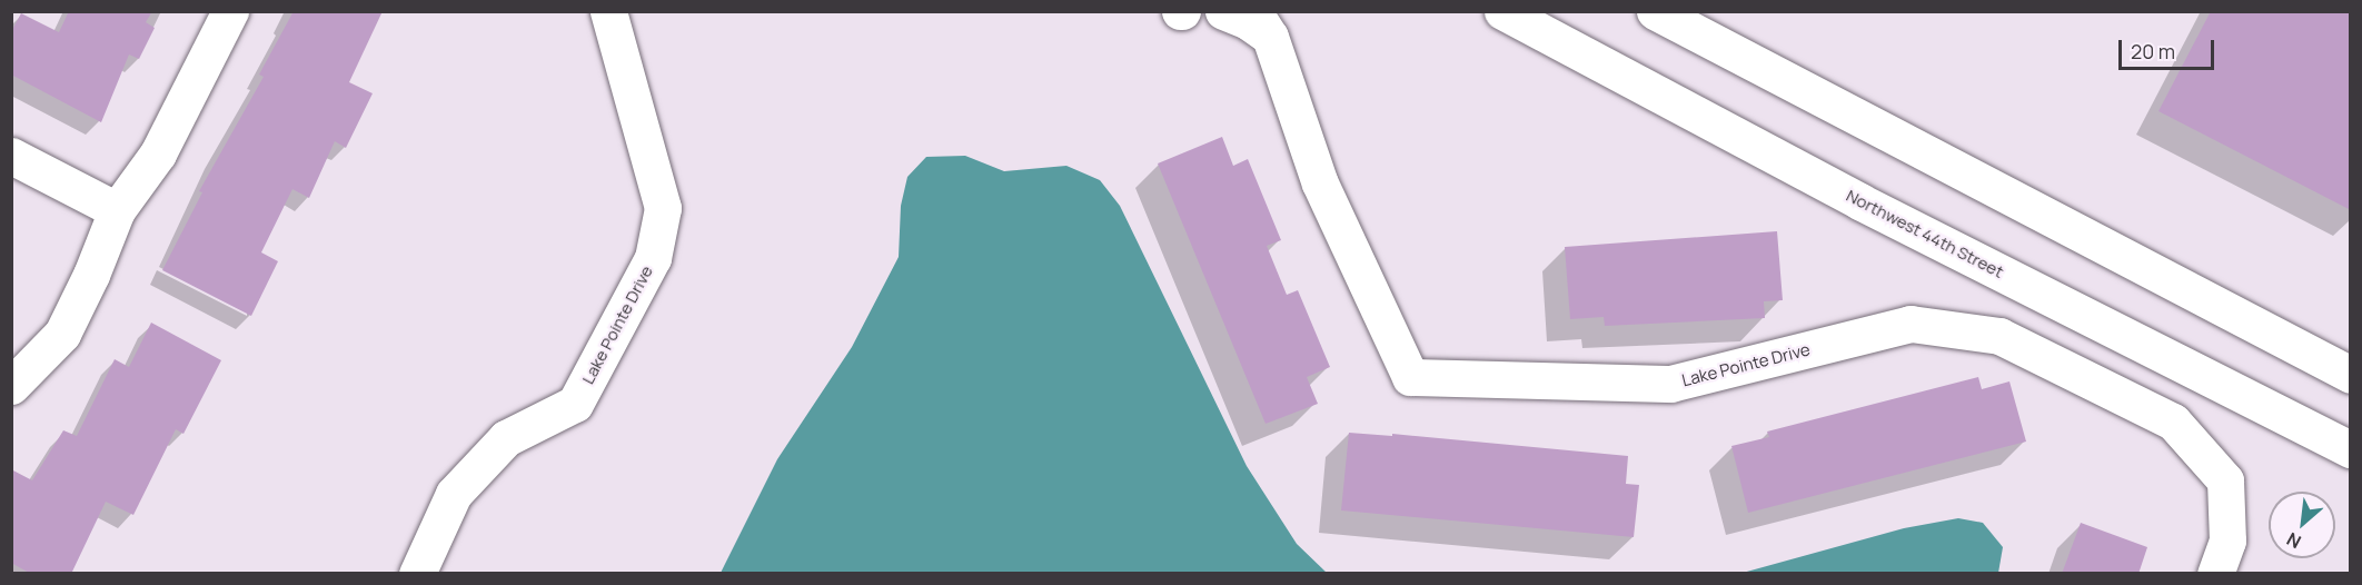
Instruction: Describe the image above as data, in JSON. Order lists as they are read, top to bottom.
{
  "streets": {
    "street": ["Northwest 44th Street", "Lake Pointe Drive"]
  },
  "scale_bar": "20 m",
  "north": "bottom left"
}
